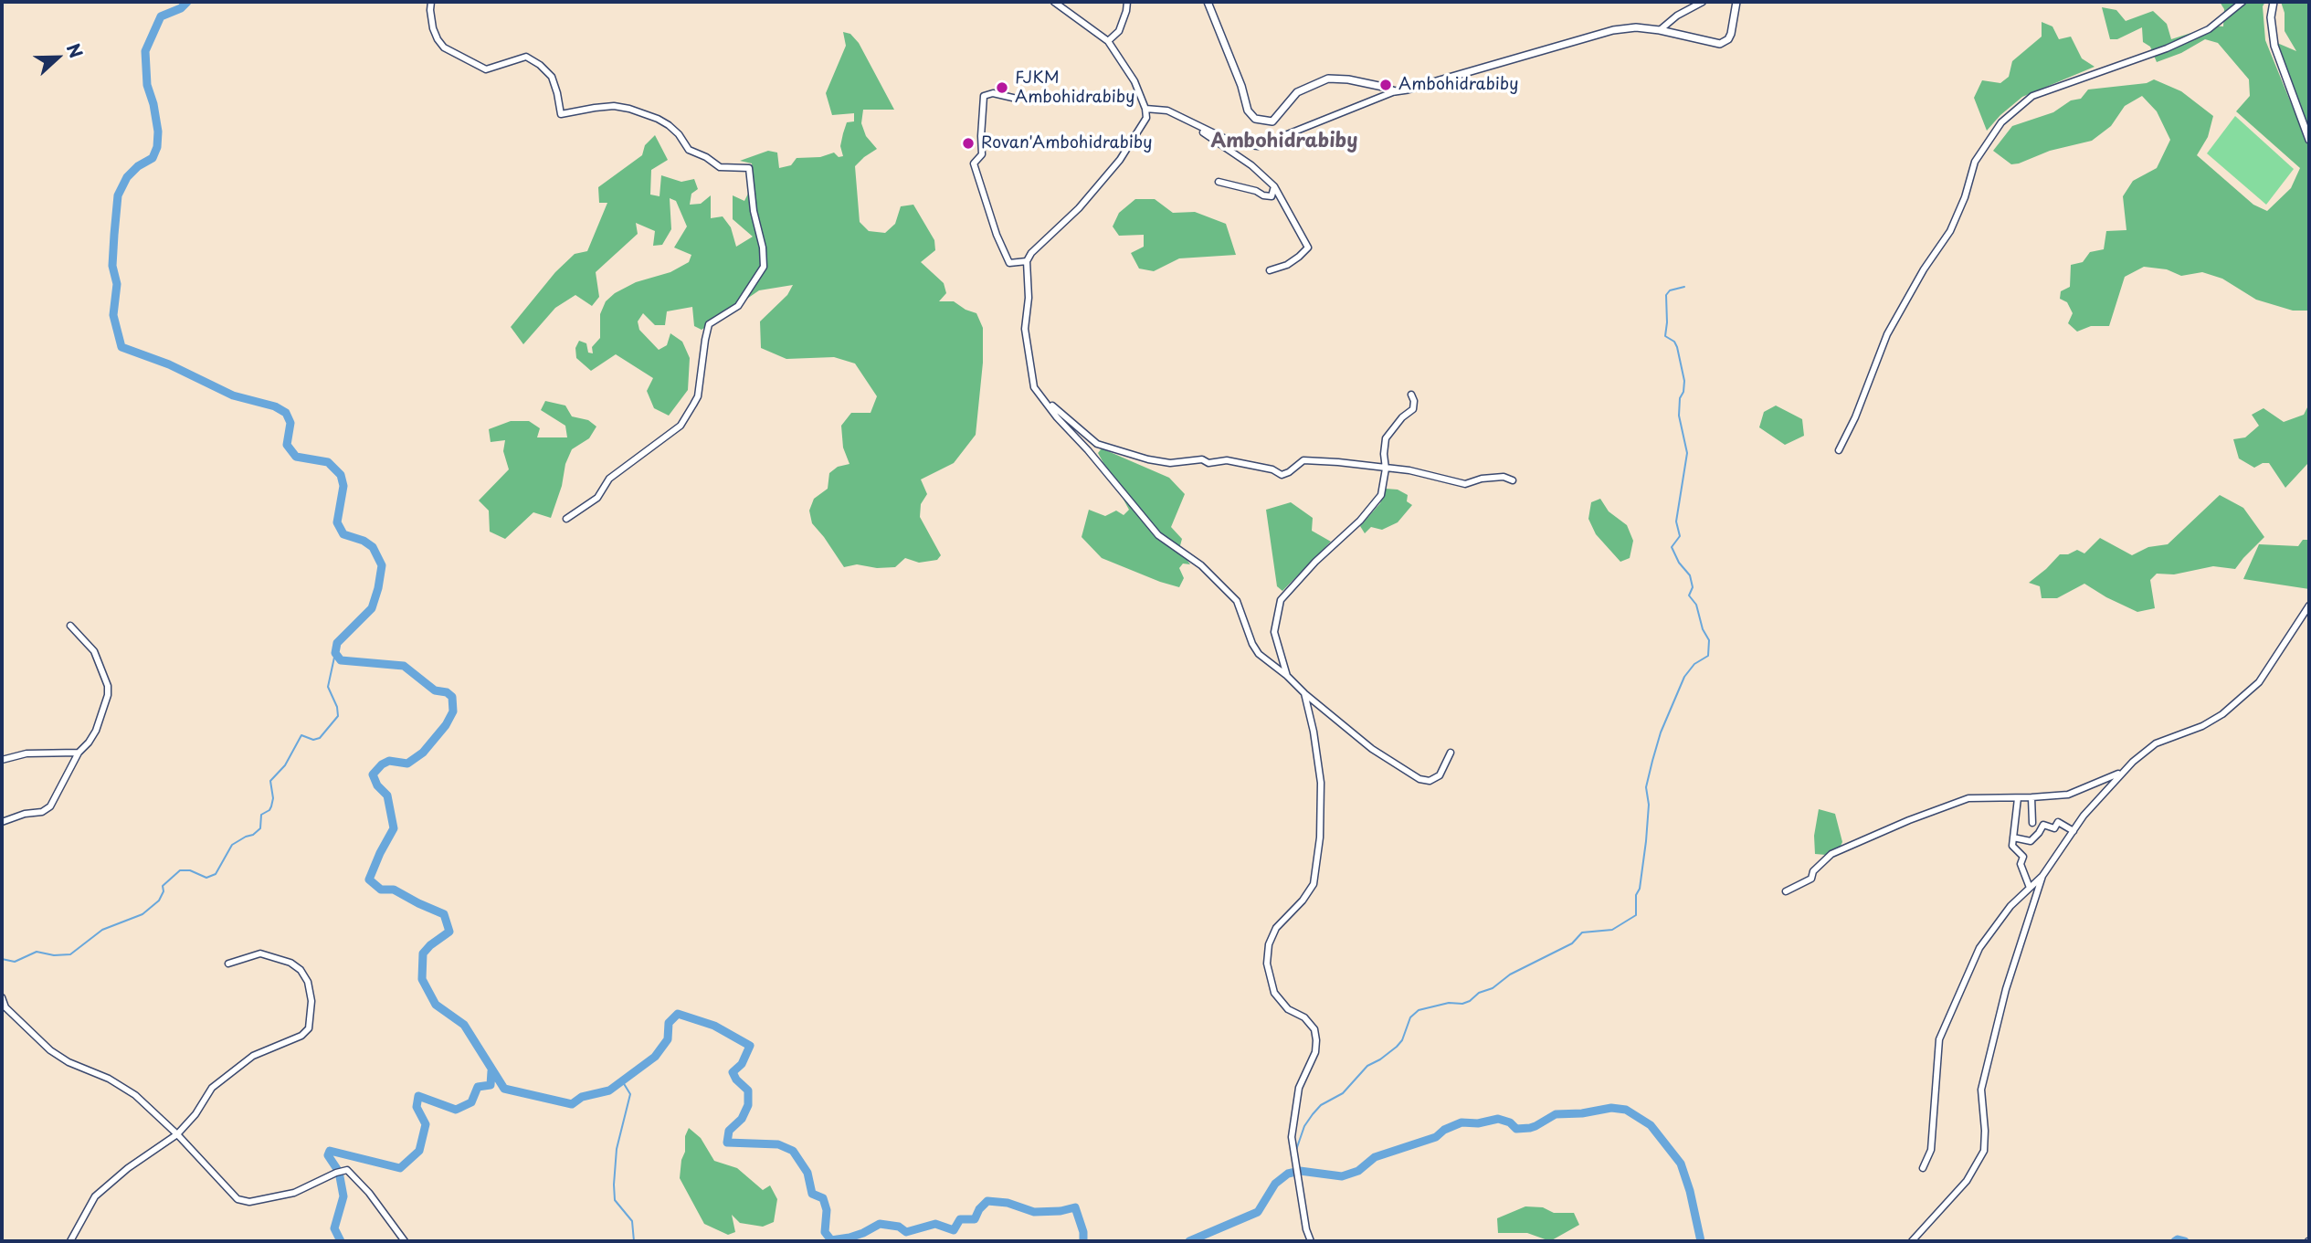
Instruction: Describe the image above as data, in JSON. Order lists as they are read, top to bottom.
{
  "districts": ["Ambohidrabiby"],
  "places": ["Ambohidrabiby", "FJKM Ambohidrabiby", "Rovan'Ambohidrabiby"],
  "north": "right"
}
